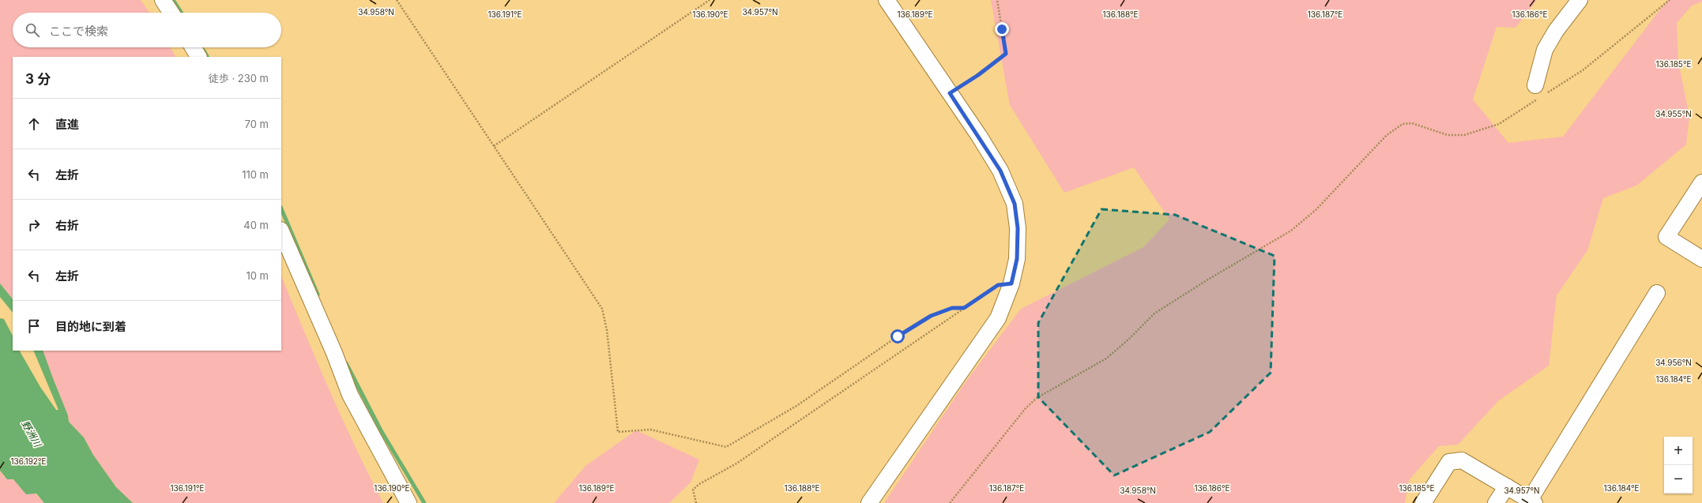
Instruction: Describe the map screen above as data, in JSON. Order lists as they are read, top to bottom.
{
  "water": ["野洲川"],
  "page": {
    "search": "ここで検索",
    "heading": ["3 分", "徒歩 · 230 m"],
    "list": [
      ["直進", "70 m"],
      ["左折", "110 m"],
      ["右折", "40 m"],
      ["左折", "10 m"],
      "目的地に到着"
    ],
    "map_buttons": ["+", "−"]
  },
  "coordinates": [
    "34.958°N",
    "34.957°N",
    "136.191°E",
    "136.190°E",
    "136.188°E",
    "136.187°E",
    "136.186°E",
    "136.189°E",
    "136.185°E",
    "34.955°N",
    "34.956°N",
    "136.184°E",
    "136.192°E"
  ]
}
